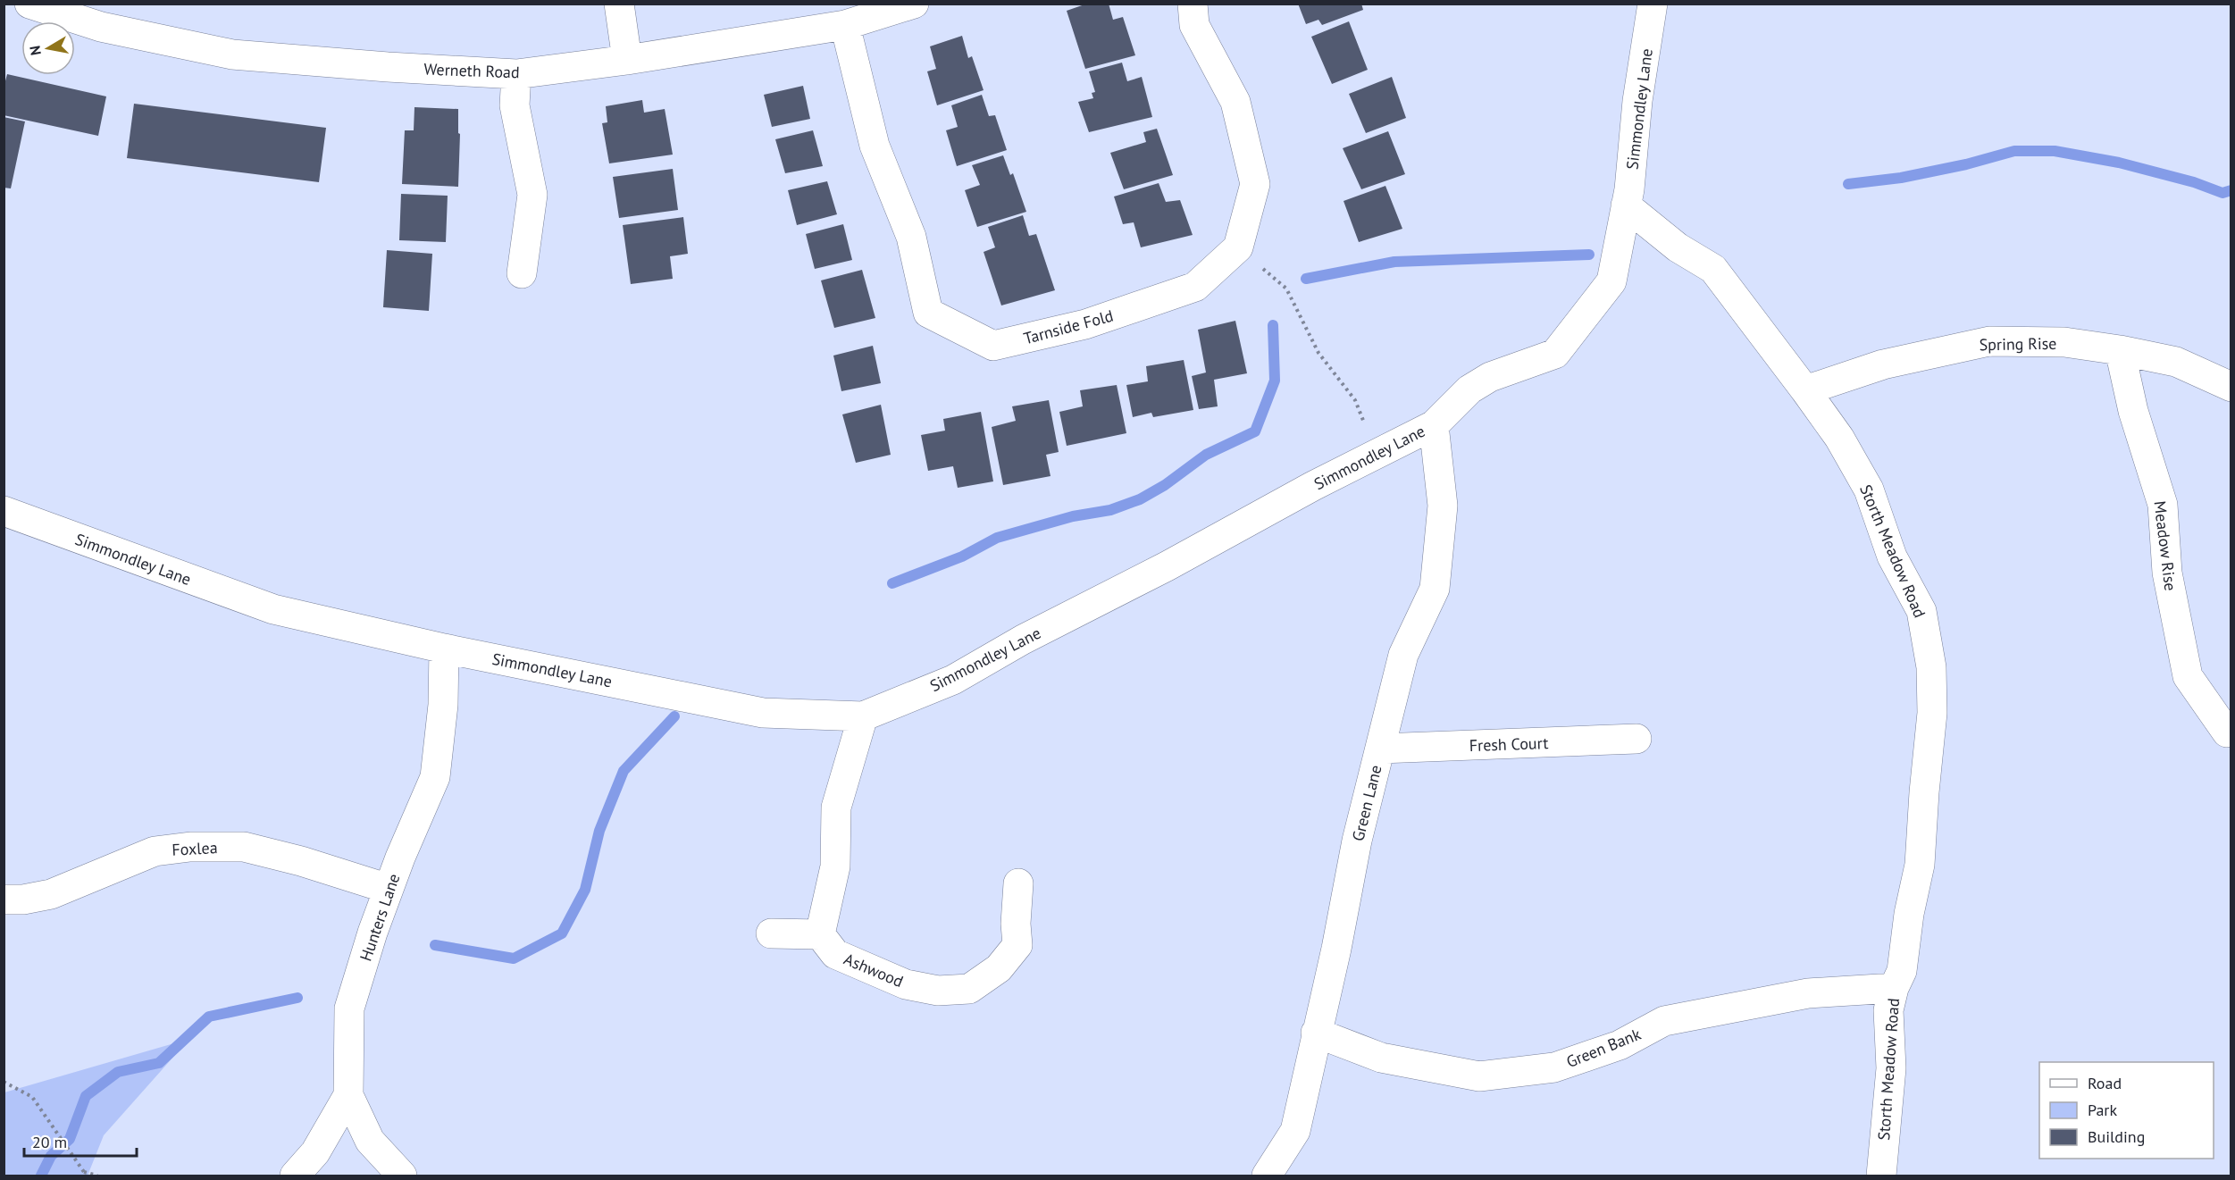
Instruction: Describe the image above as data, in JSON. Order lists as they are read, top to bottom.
{
  "streets": {
    "street": [
      "Werneth Road",
      "Simmondley Lane",
      "Tarnside Fold",
      "Spring Rise",
      "Meadow Rise",
      "Storth Meadow Road",
      "Fresh Court",
      "Green Lane",
      "Foxlea",
      "Hunters Lane",
      "Ashwood",
      "Green Bank"
    ]
  },
  "crossings": [
    ["Werneth Road", "Tarnside Fold"],
    ["Simmondley Lane", "Storth Meadow Road"],
    ["Simmondley Lane", "Green Lane"],
    ["Simmondley Lane", "Hunters Lane"],
    ["Spring Rise", "Meadow Rise"],
    ["Spring Rise", "Storth Meadow Road"],
    ["Storth Meadow Road", "Green Bank"],
    ["Fresh Court", "Green Lane"],
    ["Green Lane", "Green Bank"],
    ["Foxlea", "Hunters Lane"]
  ],
  "legend": ["Road", "Park", "Building"],
  "scale_bar": "20 m",
  "north": "left"
}
